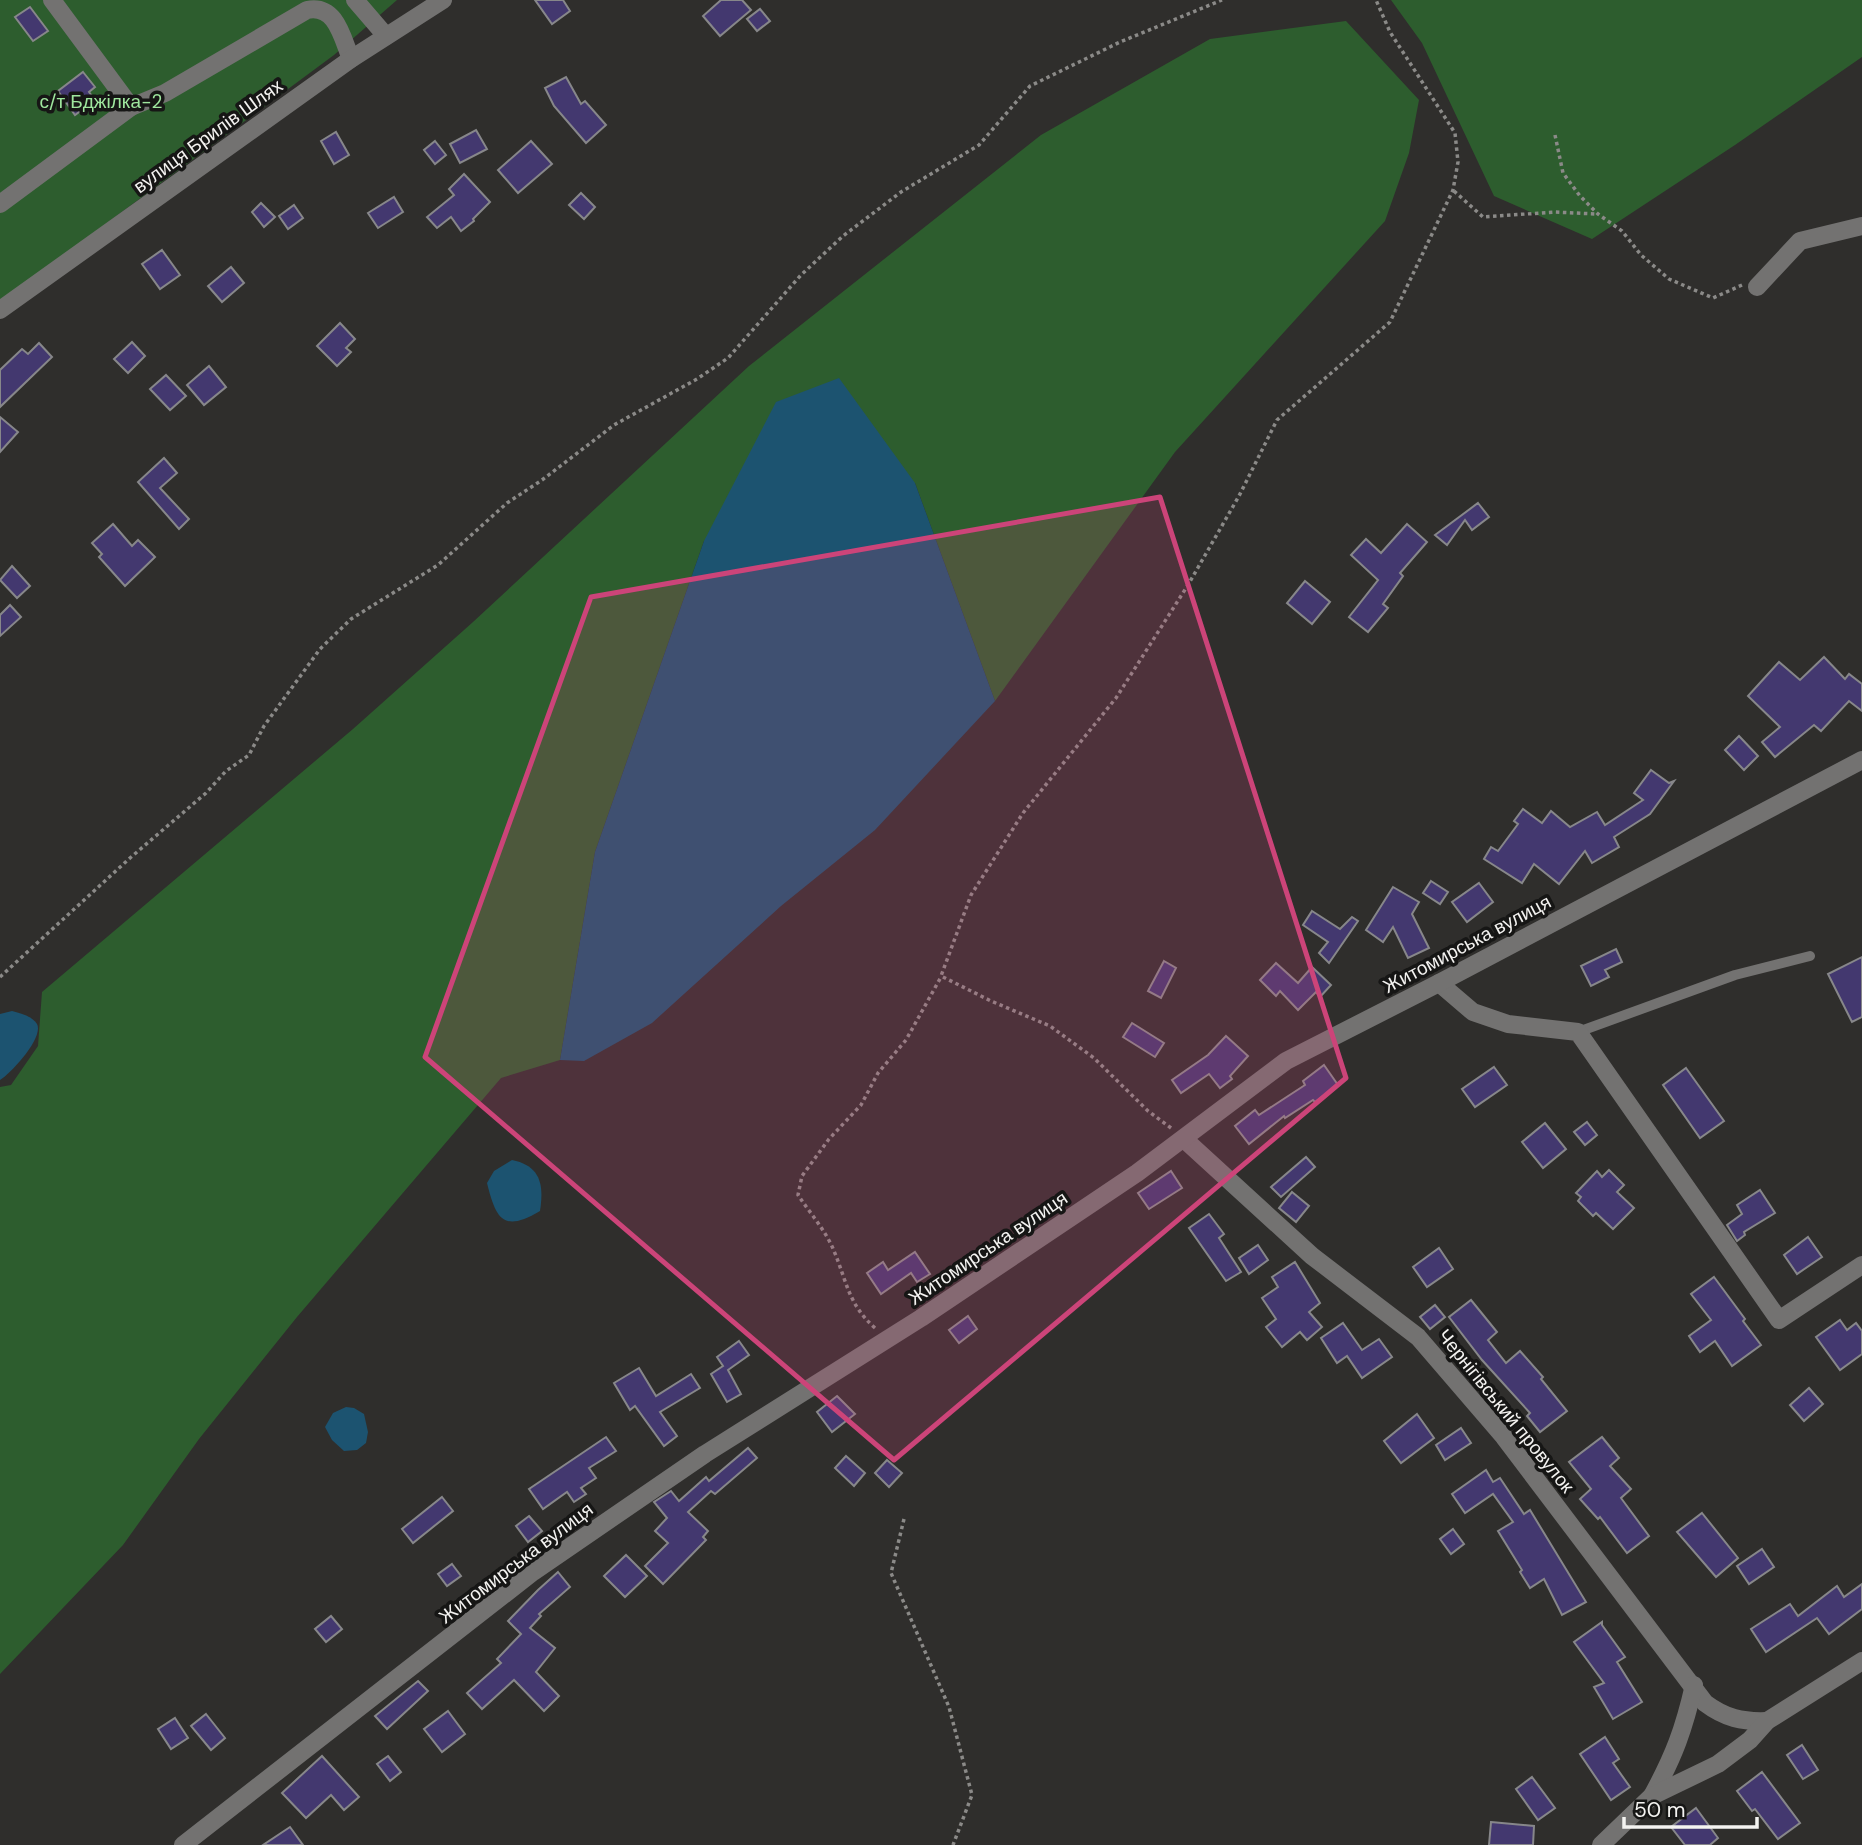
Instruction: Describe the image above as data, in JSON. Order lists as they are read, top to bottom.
{
  "streets": {
    "street": ["вулиця Брилів Шлях", "Житомирська вулиця", "Чернігівський провулок"]
  },
  "crossings": [
    ["Житомирська вулиця", "Чернігівський провулок"]
  ],
  "parks": ["с/т Бджілка-2"],
  "scale_bar": "50 m"
}
